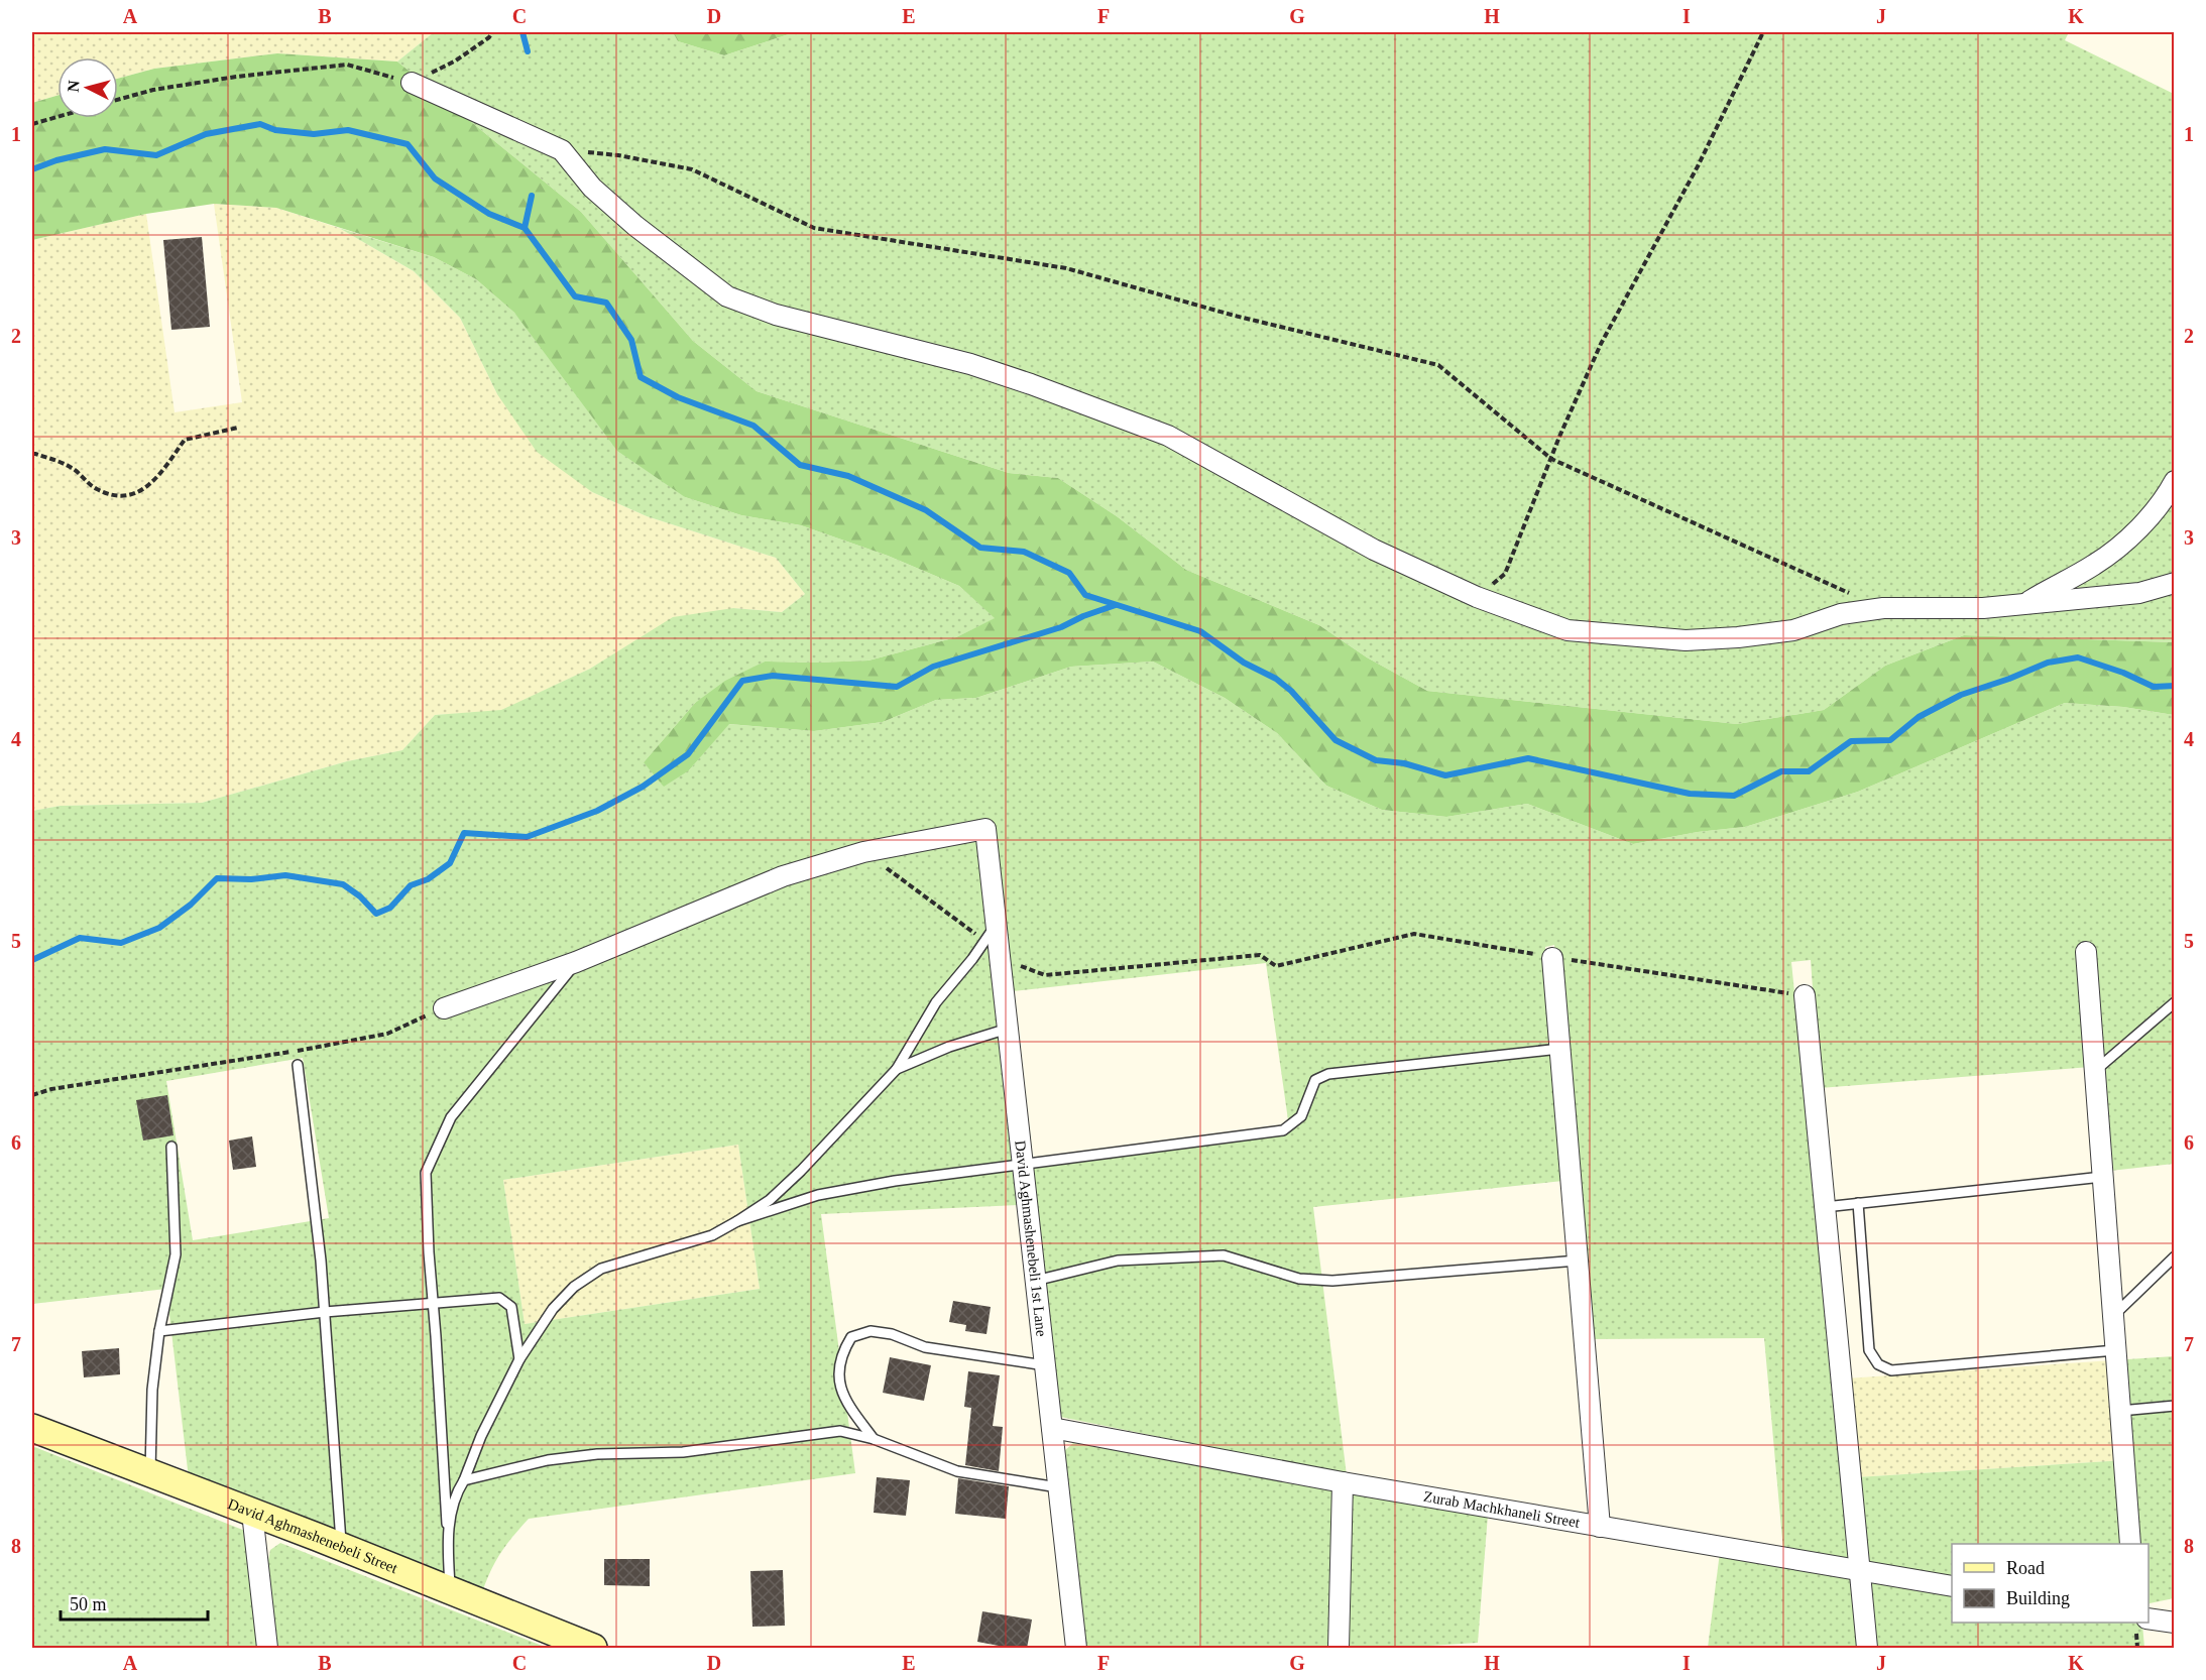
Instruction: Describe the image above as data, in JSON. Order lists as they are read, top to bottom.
{
  "streets": {
    "street": ["David Aghmashenebeli 1st Lane", "Zurab Machkhaneli Street", "David Aghmashenebeli Street"]
  },
  "crossings": [
    ["David Aghmashenebeli 1st Lane", "Zurab Machkhaneli Street"]
  ],
  "legend": ["Road", "Building"],
  "scale_bar": "50 m",
  "north": "left",
  "grid": {
    "columns": [
      "A",
      "B",
      "C",
      "D",
      "E",
      "F",
      "G",
      "H",
      "I",
      "J",
      "K"
    ],
    "rows": [
      "1",
      "2",
      "3",
      "4",
      "5",
      "6",
      "7",
      "8"
    ]
  }
}
